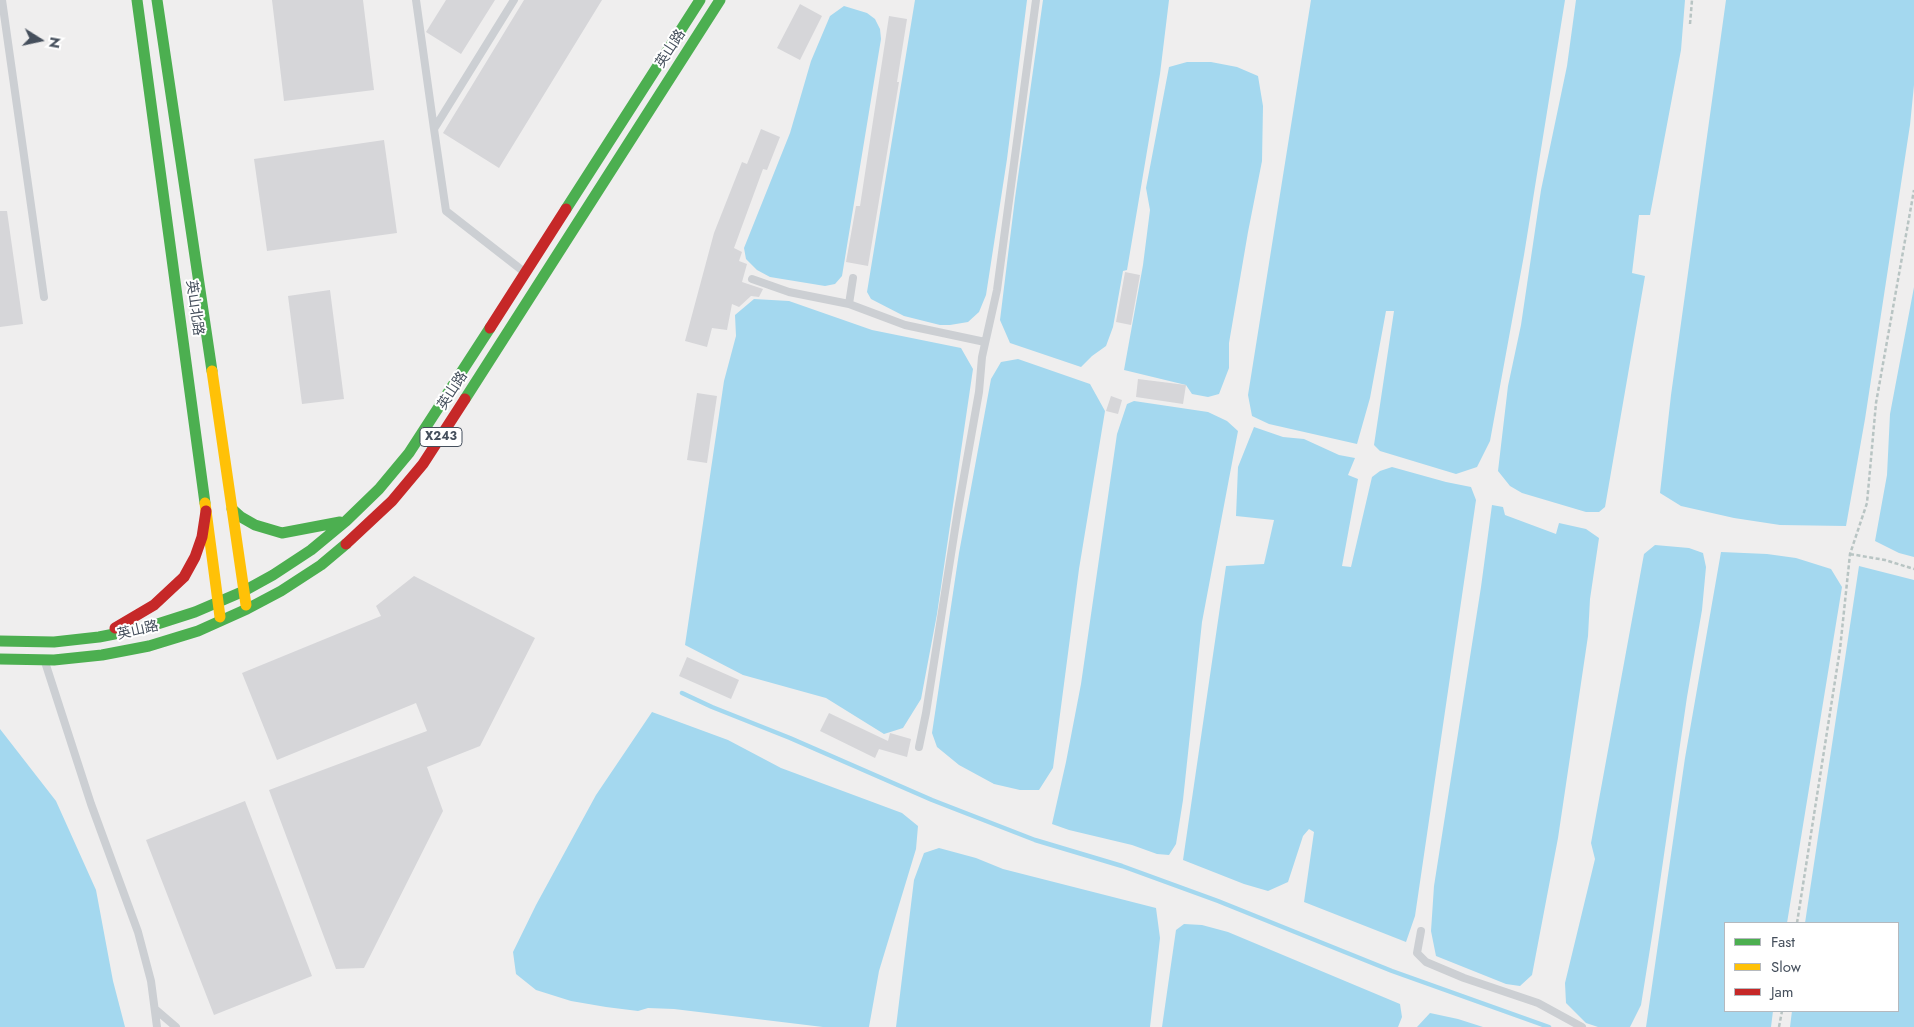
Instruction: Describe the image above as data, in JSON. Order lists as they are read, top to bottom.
{
  "streets": {
    "main road": ["英山路", "英山北路", "X243"]
  },
  "crossings": [
    ["英山路", "英山北路"]
  ],
  "legend": ["Fast", "Slow", "Jam"],
  "north": "right"
}
